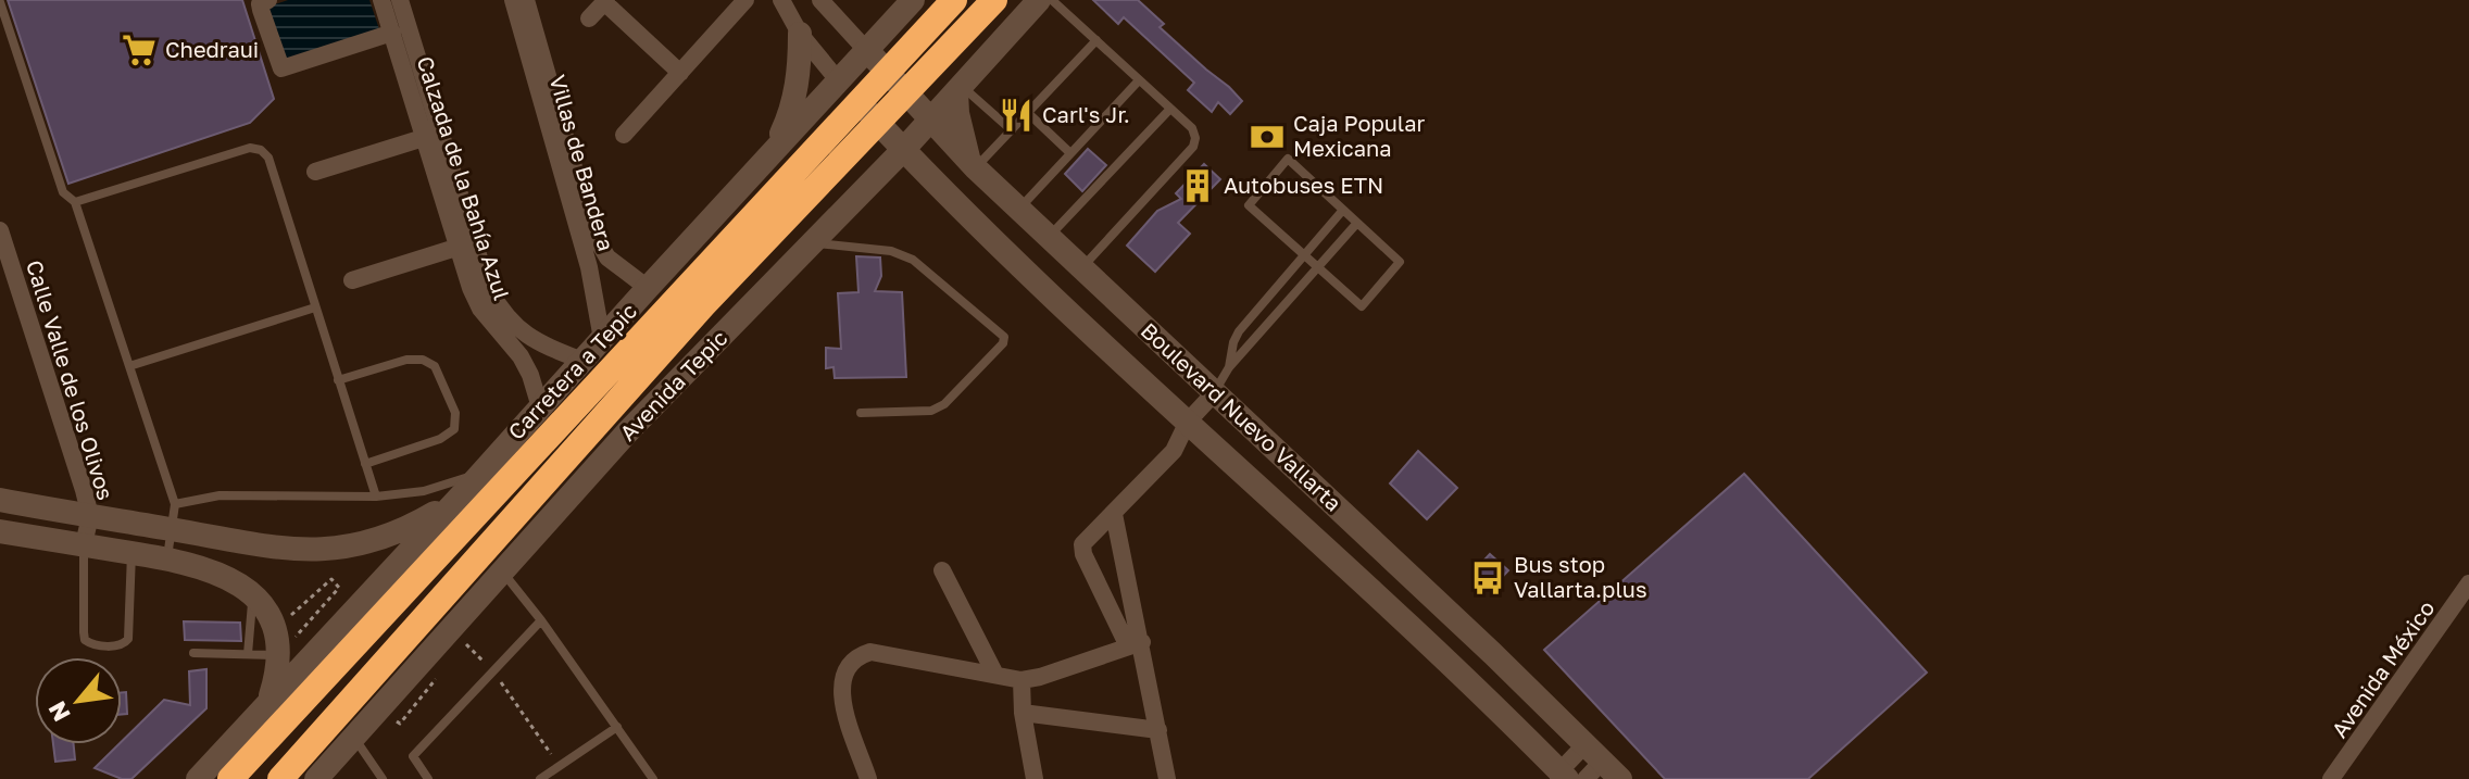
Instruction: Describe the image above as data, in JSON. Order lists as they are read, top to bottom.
{
  "streets": {
    "highway": ["Carretera a Tepic"],
    "main road": ["Avenida Tepic", "Boulevard Nuevo Vallarta"],
    "street": [
      "Villas de Bandera",
      "Calzada de la Bahía Azul",
      "Calle Valle de los Olivos",
      "Avenida México"
    ]
  },
  "crossings": [
    ["Avenida Tepic", "Boulevard Nuevo Vallarta"]
  ],
  "places": {
    "supermarket": ["Chedraui"],
    "restaurant": ["Carl's Jr."],
    "bank": ["Caja Popular Mexicana"],
    "building": ["Autobuses ETN"],
    "bus stop": ["Bus stop Vallarta.plus"]
  },
  "north": "bottom left"
}
